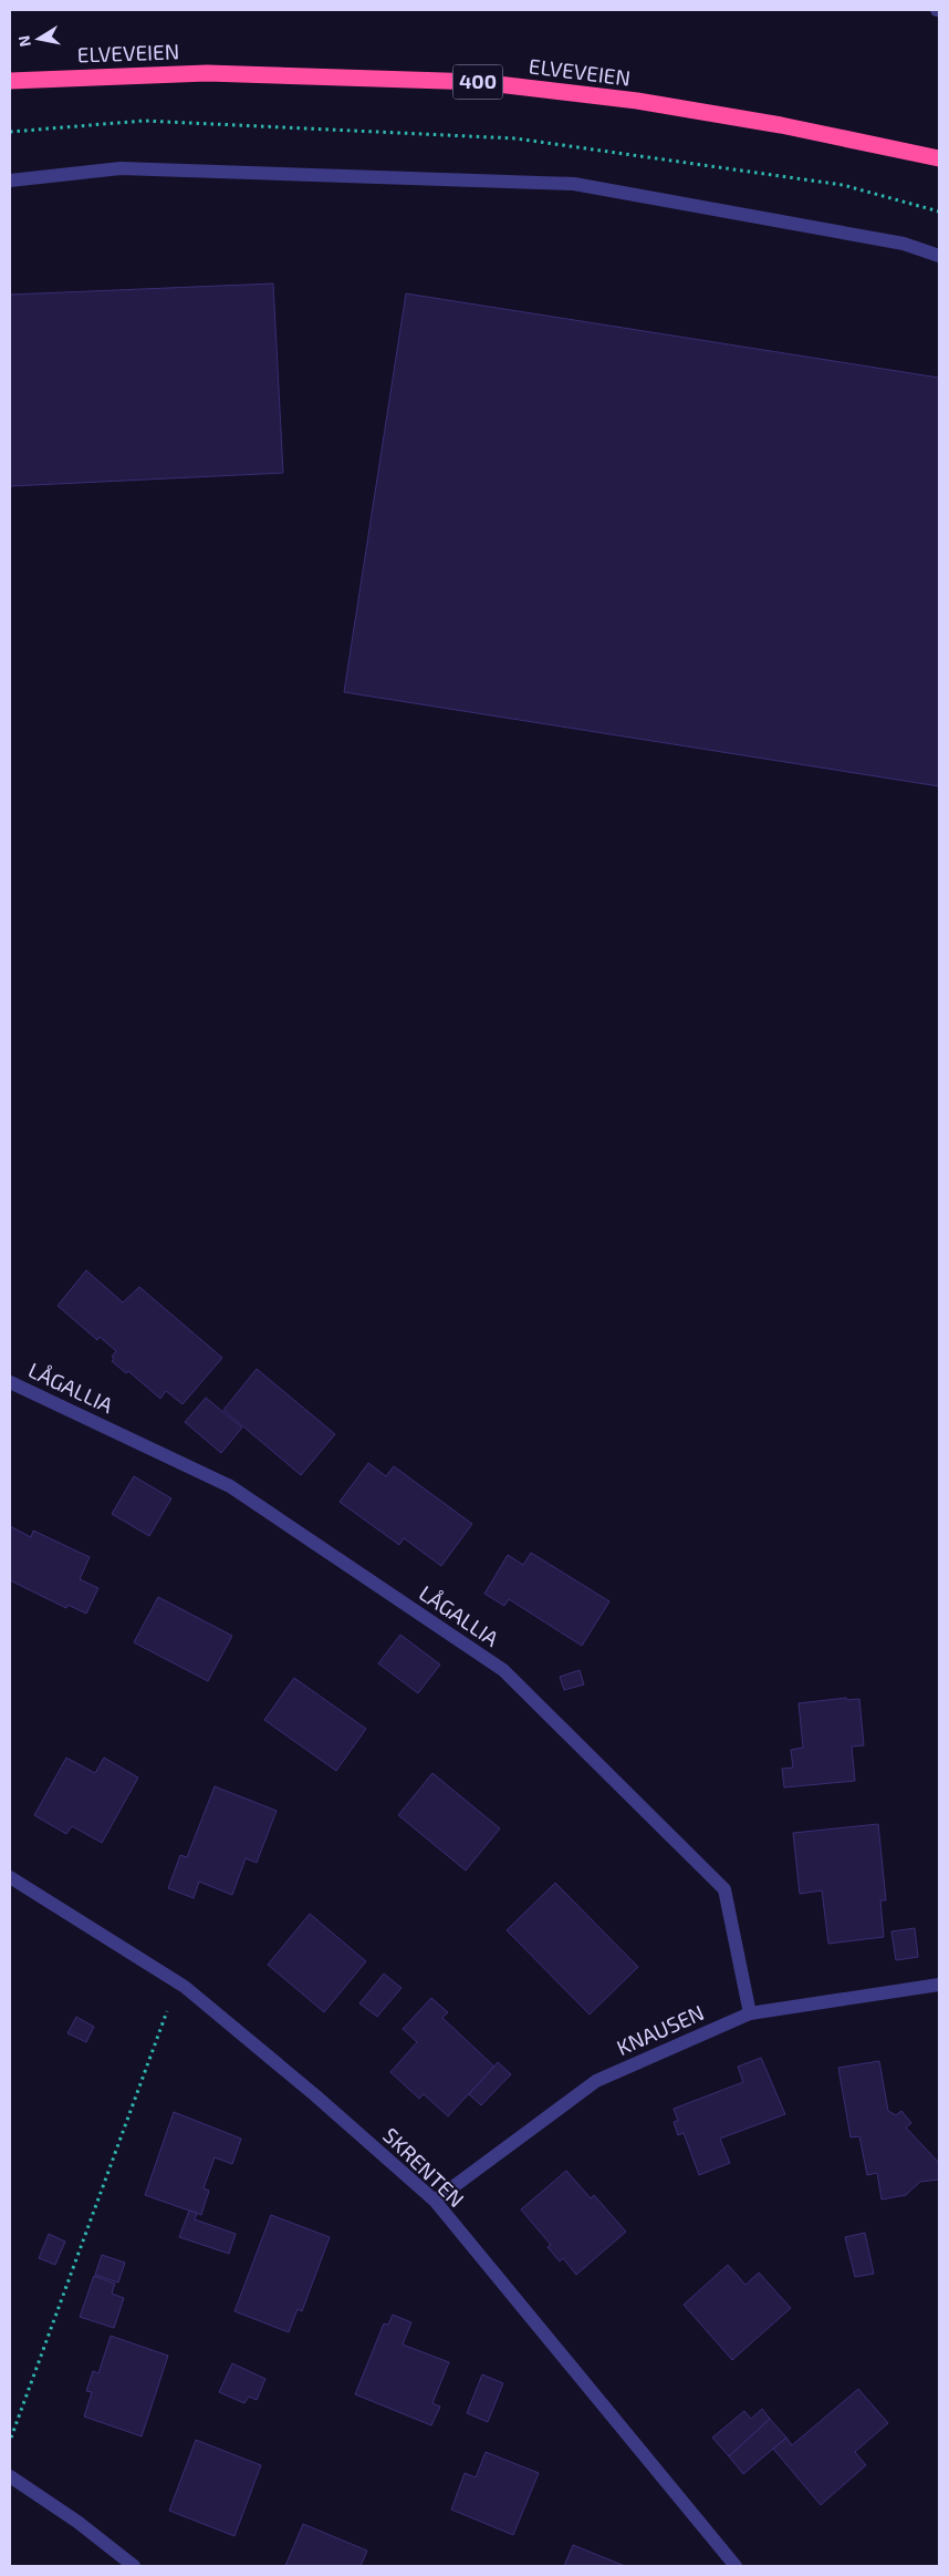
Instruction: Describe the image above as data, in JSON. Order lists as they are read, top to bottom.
{
  "streets": {
    "highway": ["ELVEVEIEN", "400"],
    "street": ["LÅGALLIA", "KNAUSEN", "SKRENTEN"]
  },
  "crossings": [
    ["LÅGALLIA", "KNAUSEN"],
    ["KNAUSEN", "SKRENTEN"]
  ],
  "north": "left"
}
